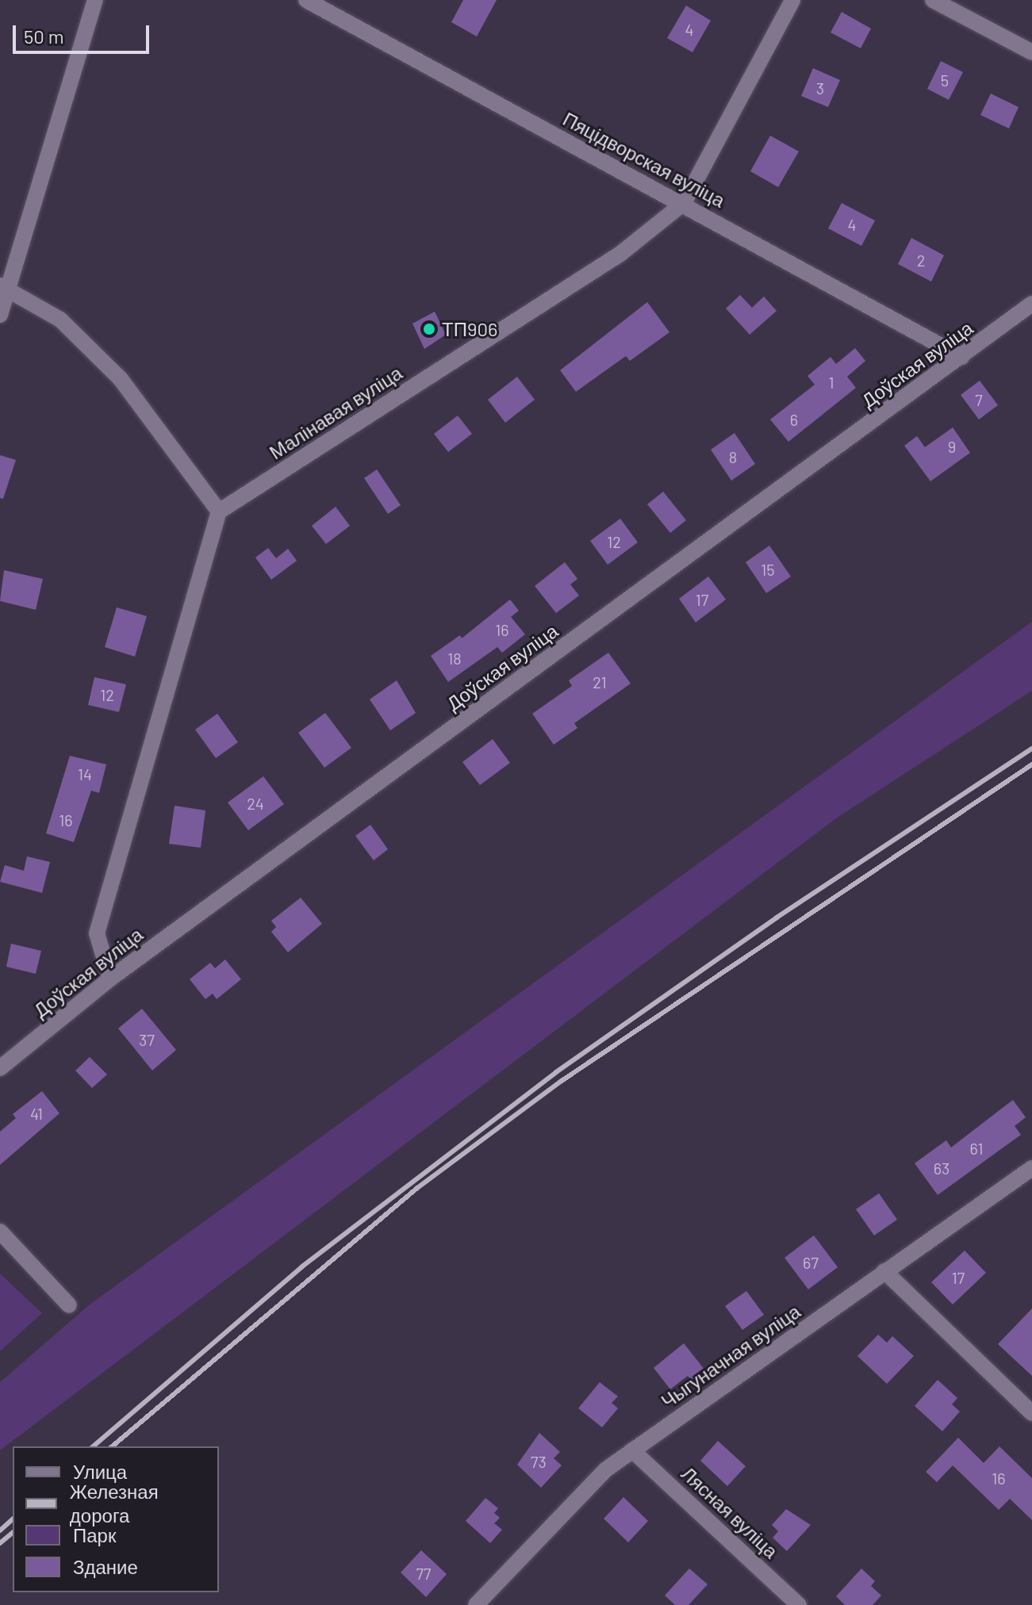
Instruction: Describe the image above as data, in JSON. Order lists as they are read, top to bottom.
{
  "streets": {
    "street": [
      "Пяцідворская вуліца",
      "Доўская вуліца",
      "Малінавая вуліца",
      "Чыгуначная вуліца",
      "Лясная вуліца"
    ]
  },
  "crossings": [
    ["Пяцідворская вуліца", "Доўская вуліца"],
    ["Пяцідворская вуліца", "Малінавая вуліца"],
    ["Чыгуначная вуліца", "Лясная вуліца"]
  ],
  "places": ["ТП906"],
  "house_numbers": [
    "4",
    "5",
    "3",
    "4",
    "2",
    "1",
    "7",
    "6",
    "9",
    "8",
    "12",
    "15",
    "17",
    "16",
    "18",
    "21",
    "12",
    "14",
    "24",
    "16",
    "37",
    "41",
    "61",
    "63",
    "67",
    "17",
    "73",
    "16",
    "77"
  ],
  "legend": [
    "Улица",
    "Железная дорога",
    "Парк",
    "Здание"
  ],
  "scale_bar": "50 m"
}
